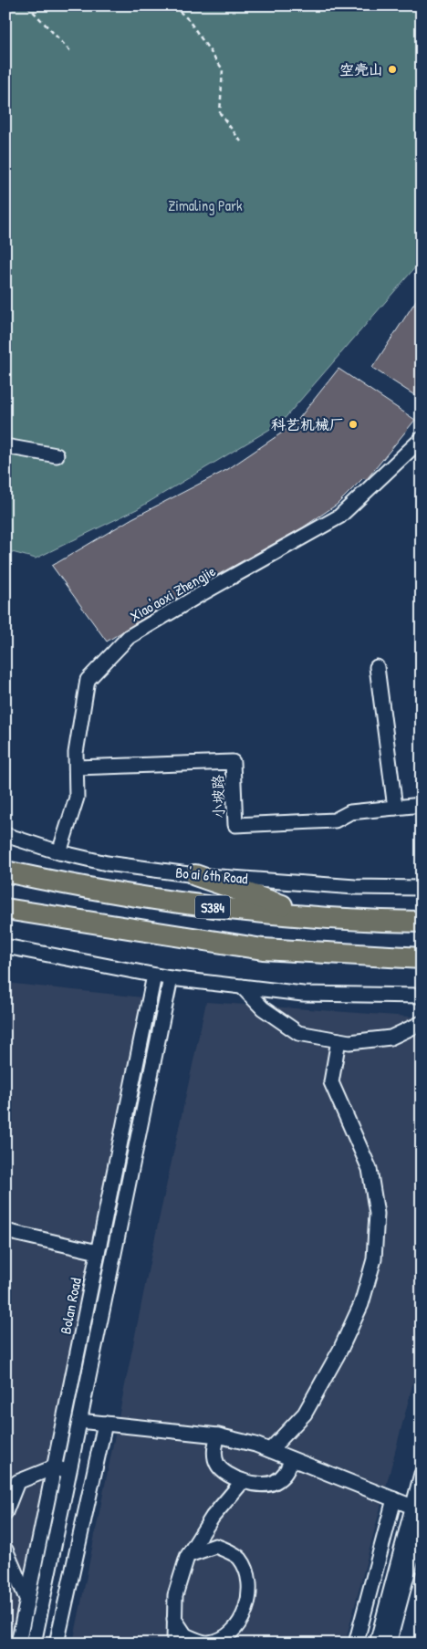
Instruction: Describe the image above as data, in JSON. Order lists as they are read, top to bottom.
{
  "streets": {
    "highway": ["Bo'ai 6th Road", "S384"],
    "street": ["Xiao'aoxi Zhengjie", "小坡路", "Bolan Road"]
  },
  "crossings": [
    ["Xiao'aoxi Zhengjie", "小坡路"],
    ["Xiao'aoxi Zhengjie", "Bo'ai 6th Road"]
  ],
  "parks": ["Zimaling Park"],
  "places": ["空壳山", "科艺机械厂"]
}
